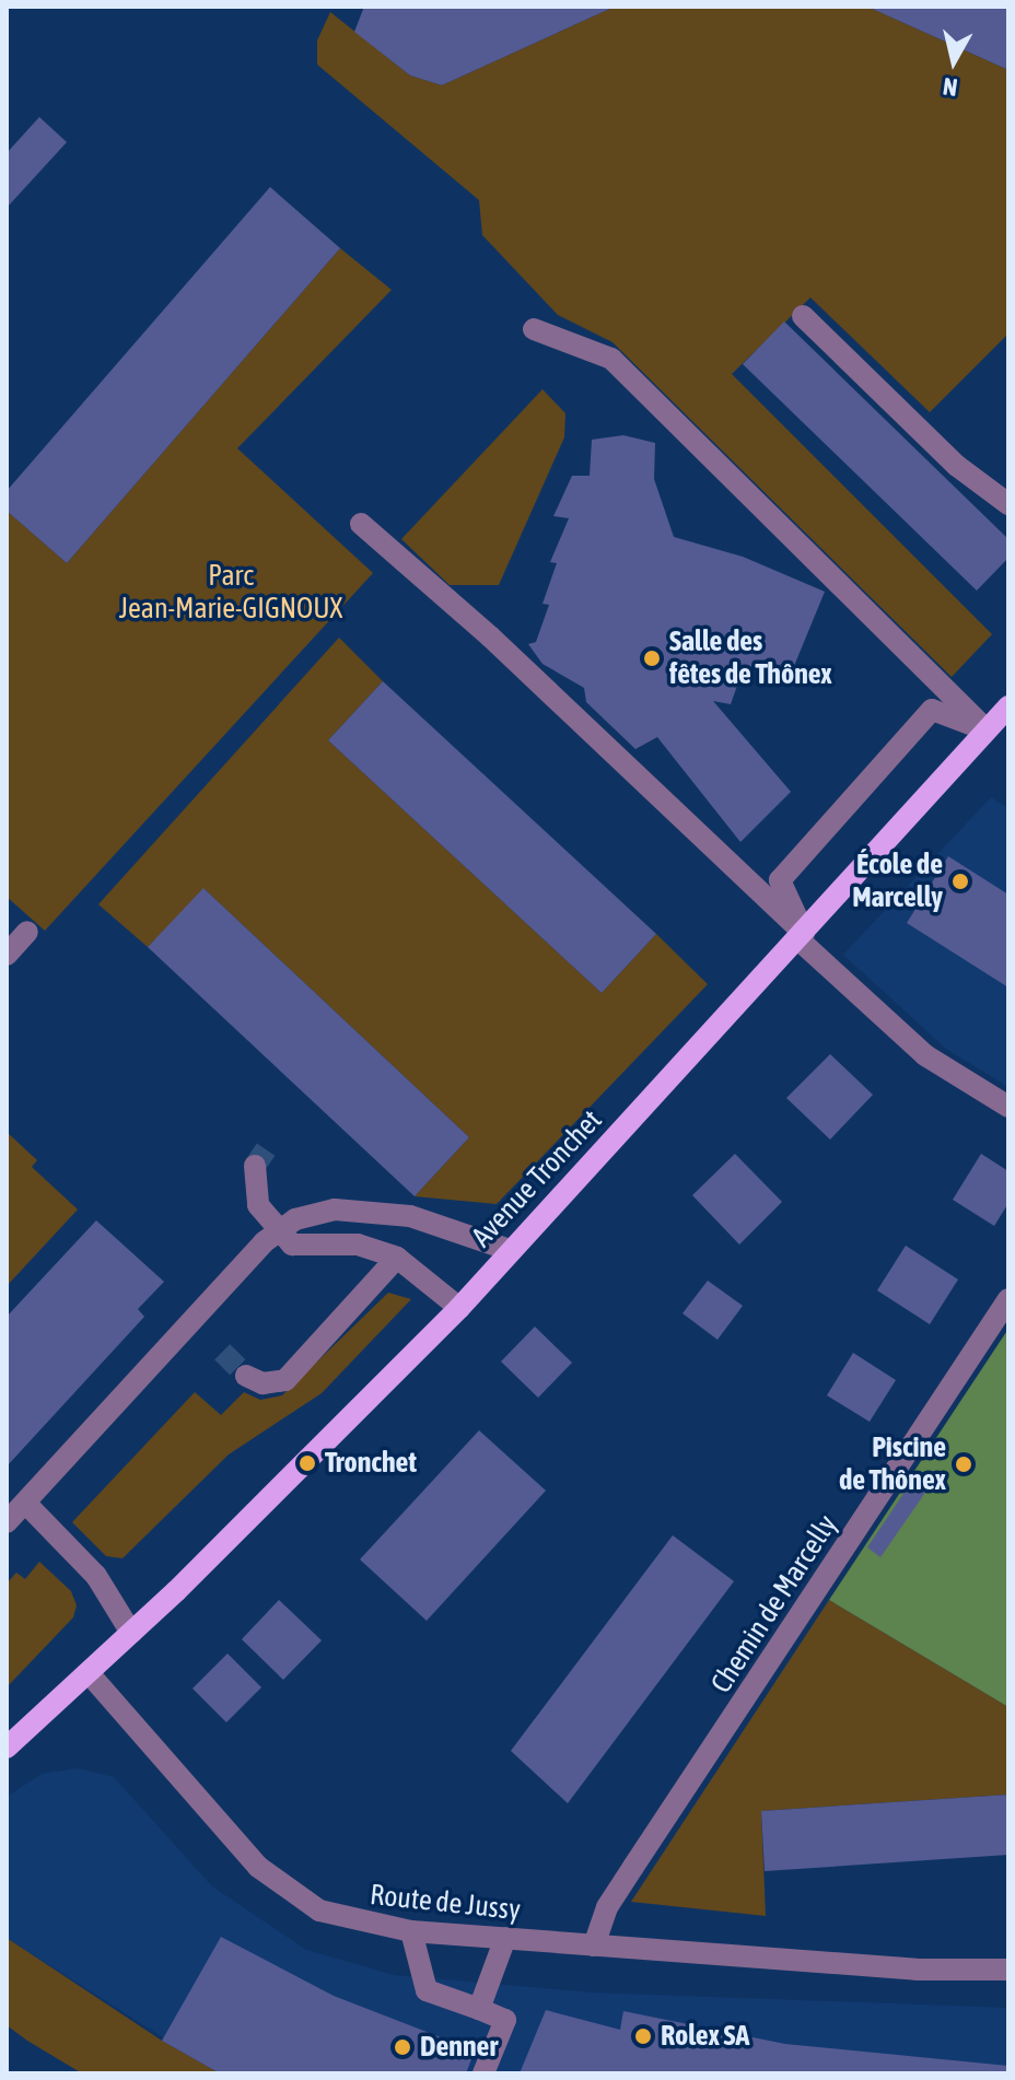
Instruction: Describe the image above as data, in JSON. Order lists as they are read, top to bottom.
{
  "streets": {
    "main road": ["Avenue Tronchet"],
    "street": ["Chemin de Marcelly", "Route de Jussy"]
  },
  "crossings": [
    ["Avenue Tronchet", "Route de Jussy"],
    ["Chemin de Marcelly", "Route de Jussy"]
  ],
  "parks": ["Parc Jean-Marie-GIGNOUX"],
  "places": [
    "Salle des fêtes de Thônex",
    "École de Marcelly",
    "Tronchet",
    "Piscine de Thônex",
    "Rolex SA",
    "Denner"
  ],
  "north": "bottom"
}
